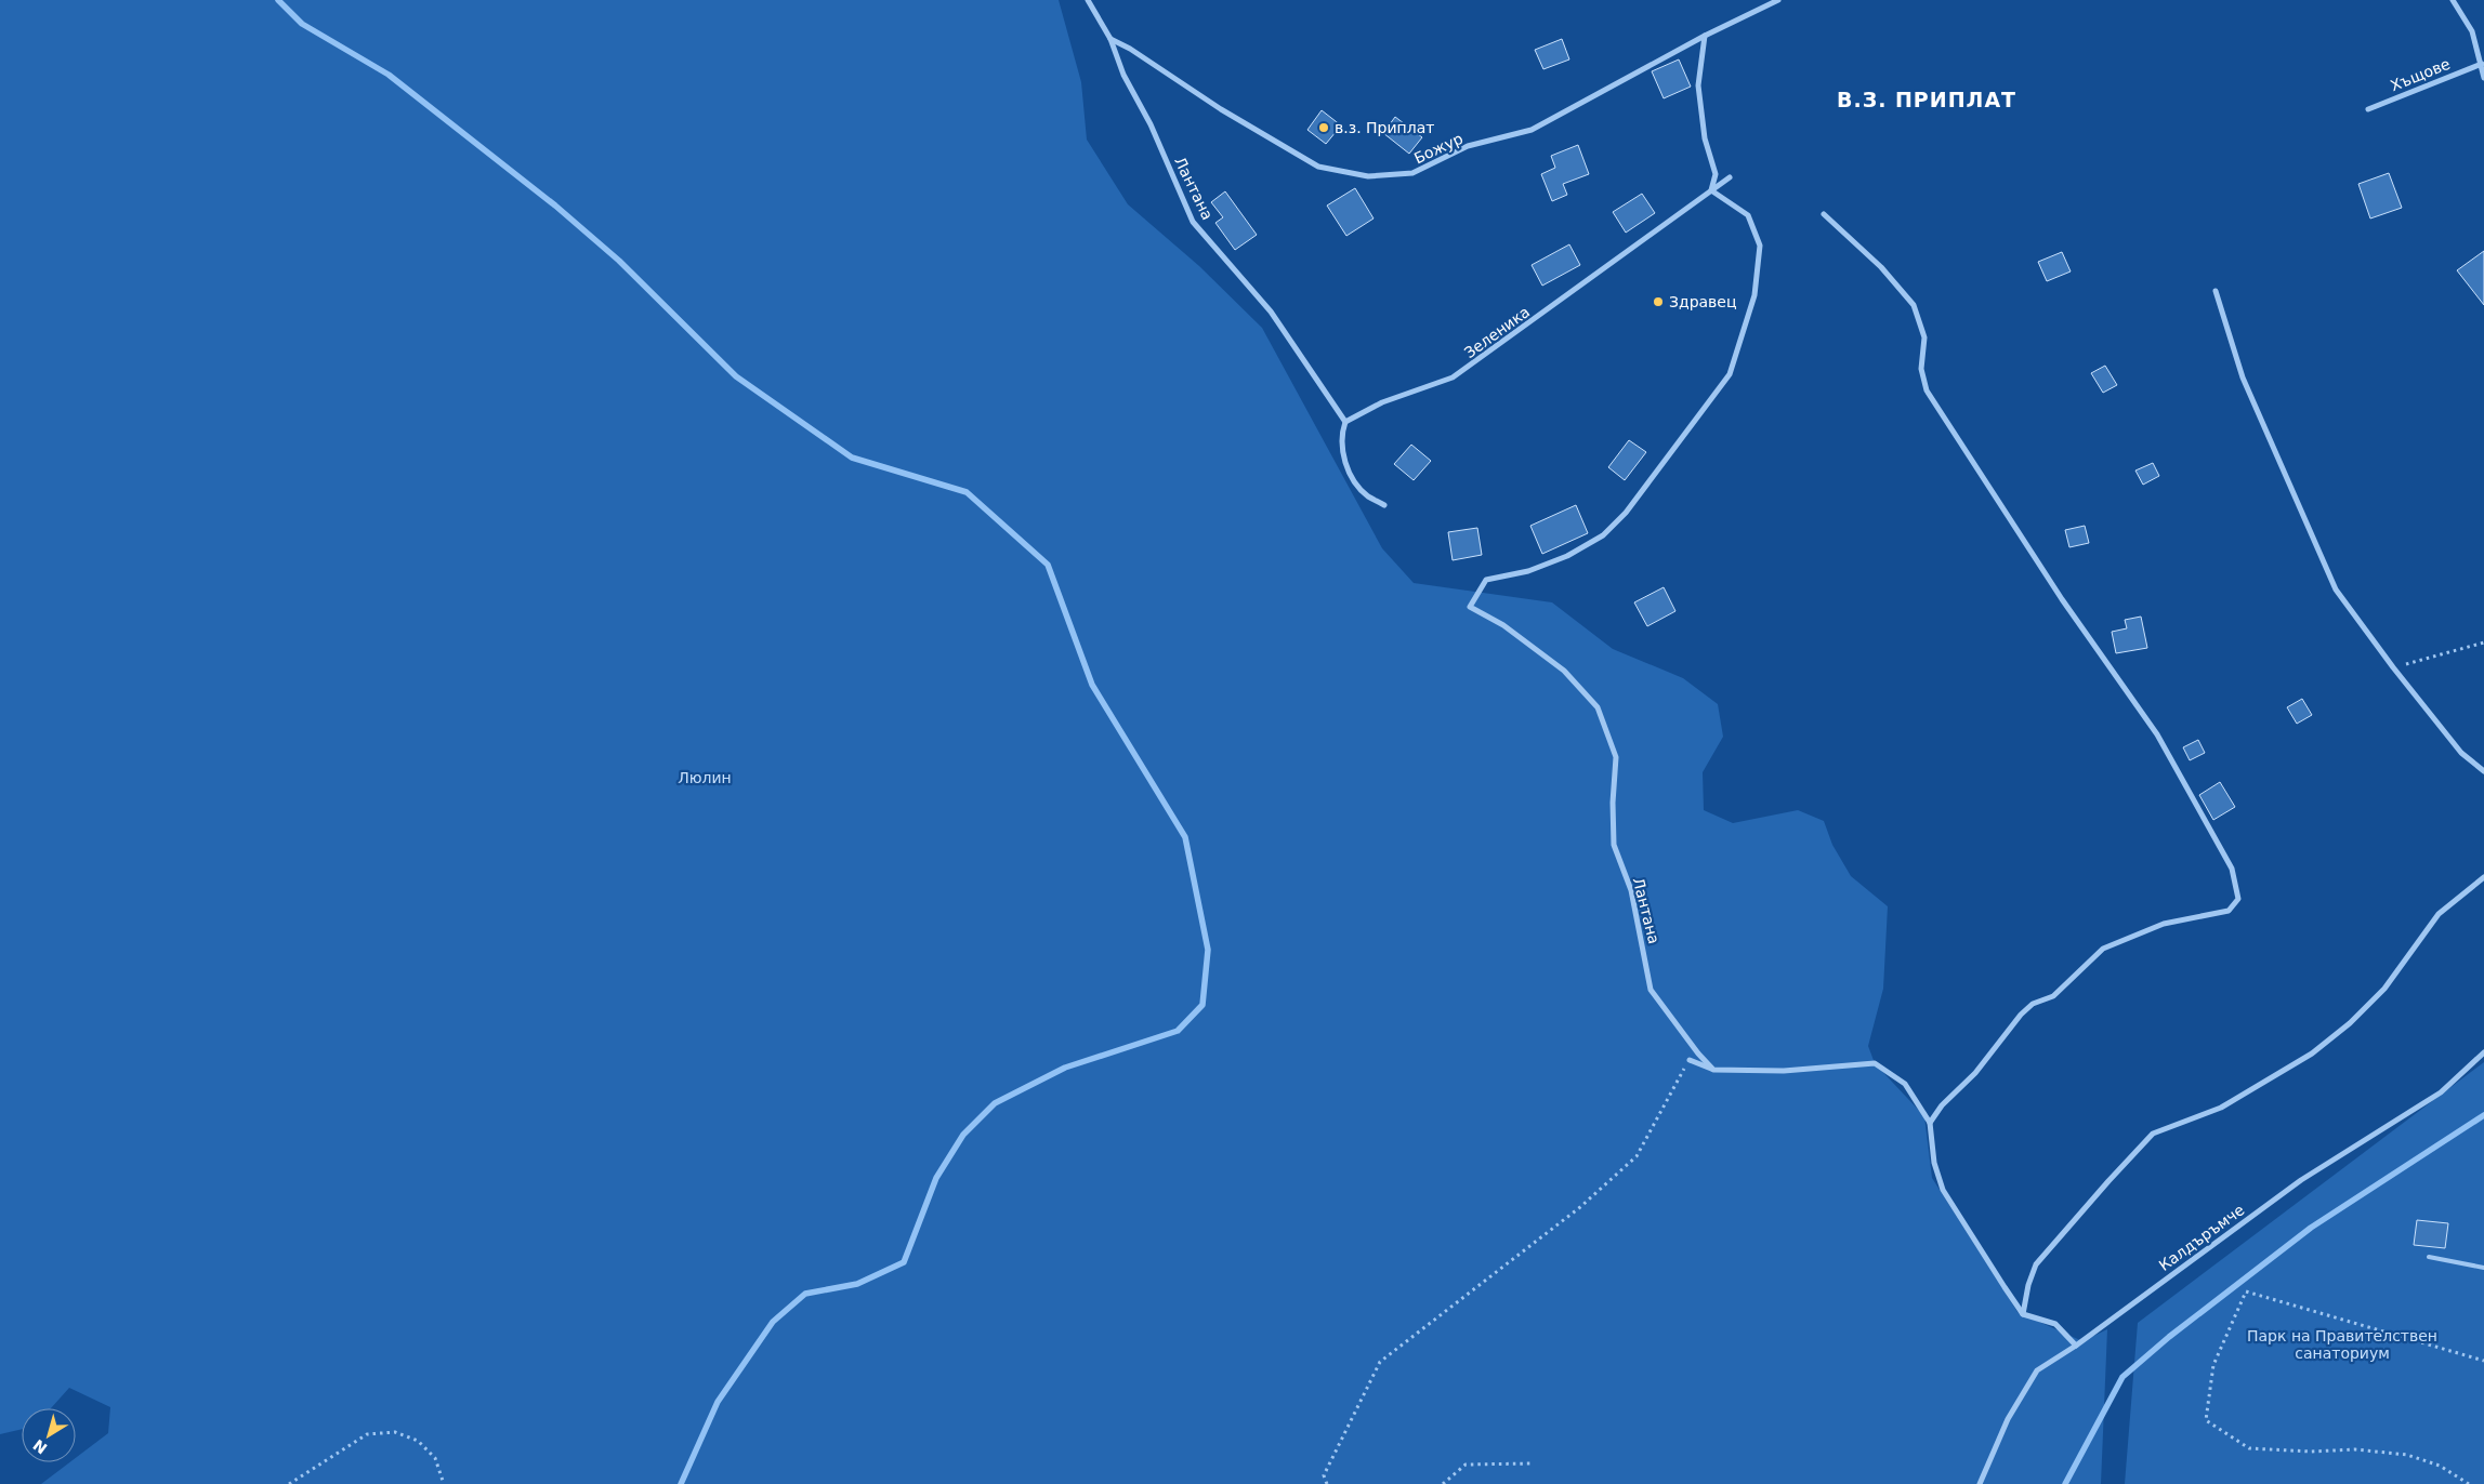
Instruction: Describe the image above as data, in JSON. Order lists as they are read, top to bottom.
{
  "streets": {
    "street": [
      "Хъщове",
      "Божур",
      "Лантана",
      "Зеленика",
      "Калдъръмче"
    ]
  },
  "crossings": [
    ["Божур", "Лантана"],
    ["Лантана", "Зеленика"]
  ],
  "districts": ["В.З. ПРИПЛАТ"],
  "parks": ["Люлин", "Парк на Правителствен санаториум"],
  "places": ["в.з. Приплат", "Здравец"],
  "north": "bottom left"
}
